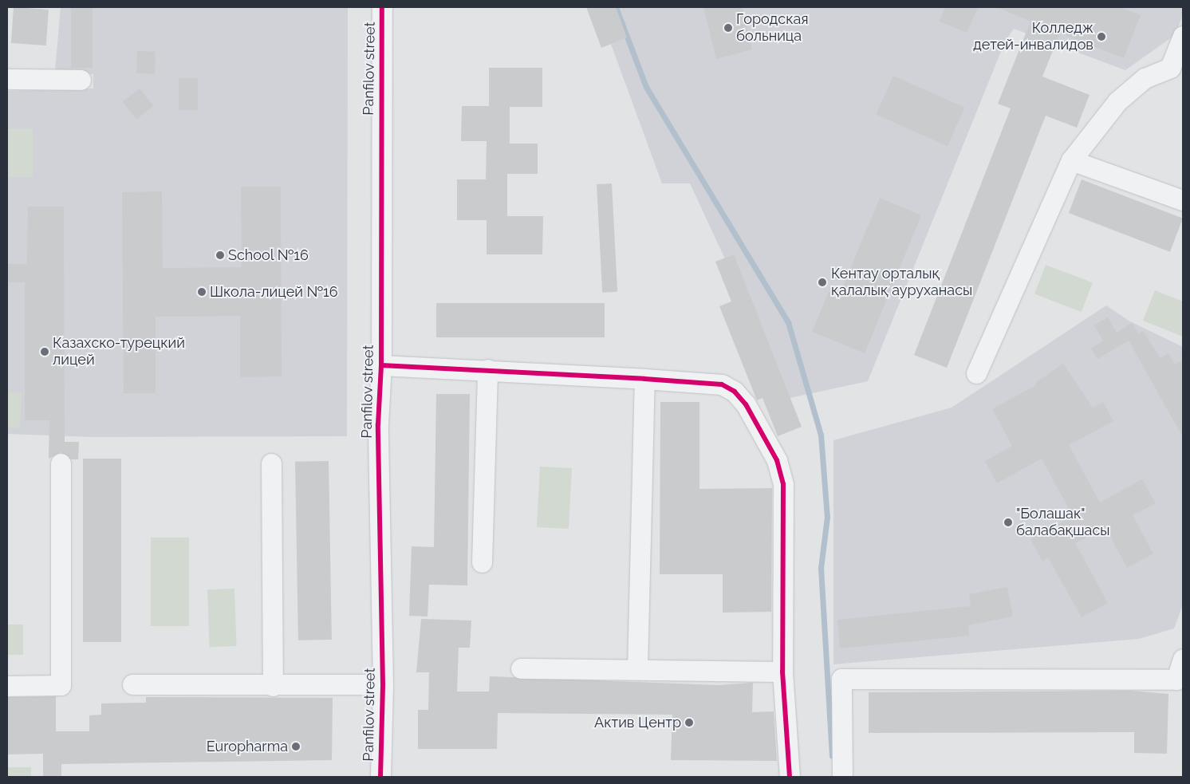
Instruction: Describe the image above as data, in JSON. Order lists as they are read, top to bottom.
{
  "streets": {
    "street": ["Panfilov street"]
  },
  "places": [
    "Городская больница",
    "Колледж детей-инвалидов",
    "School №16",
    "Кентау орталық қалалық ауруханасы",
    "Школа-лицей №16",
    "Казахско-турецкий лицей",
    "\"Болашак\" балабақшасы",
    "Актив Центр",
    "Europharma"
  ]
}
